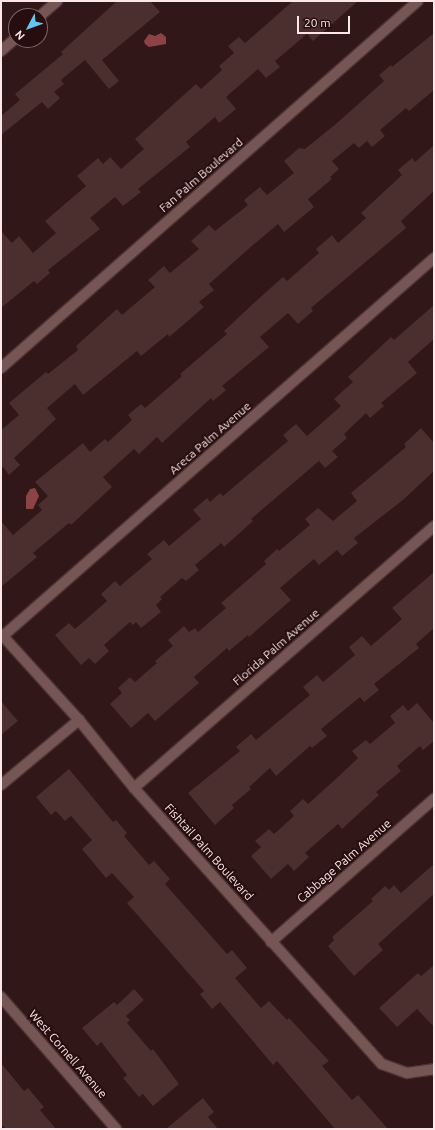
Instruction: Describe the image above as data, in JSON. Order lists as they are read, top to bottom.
{
  "streets": {
    "street": [
      "Fan Palm Boulevard",
      "Areca Palm Avenue",
      "Florida Palm Avenue",
      "Fishtail Palm Boulevard",
      "Cabbage Palm Avenue",
      "West Cornell Avenue"
    ]
  },
  "crossings": [
    ["Areca Palm Avenue", "Fishtail Palm Boulevard"],
    ["Florida Palm Avenue", "Fishtail Palm Boulevard"],
    ["Fishtail Palm Boulevard", "Cabbage Palm Avenue"]
  ],
  "scale_bar": "20 m",
  "north": "bottom left"
}
